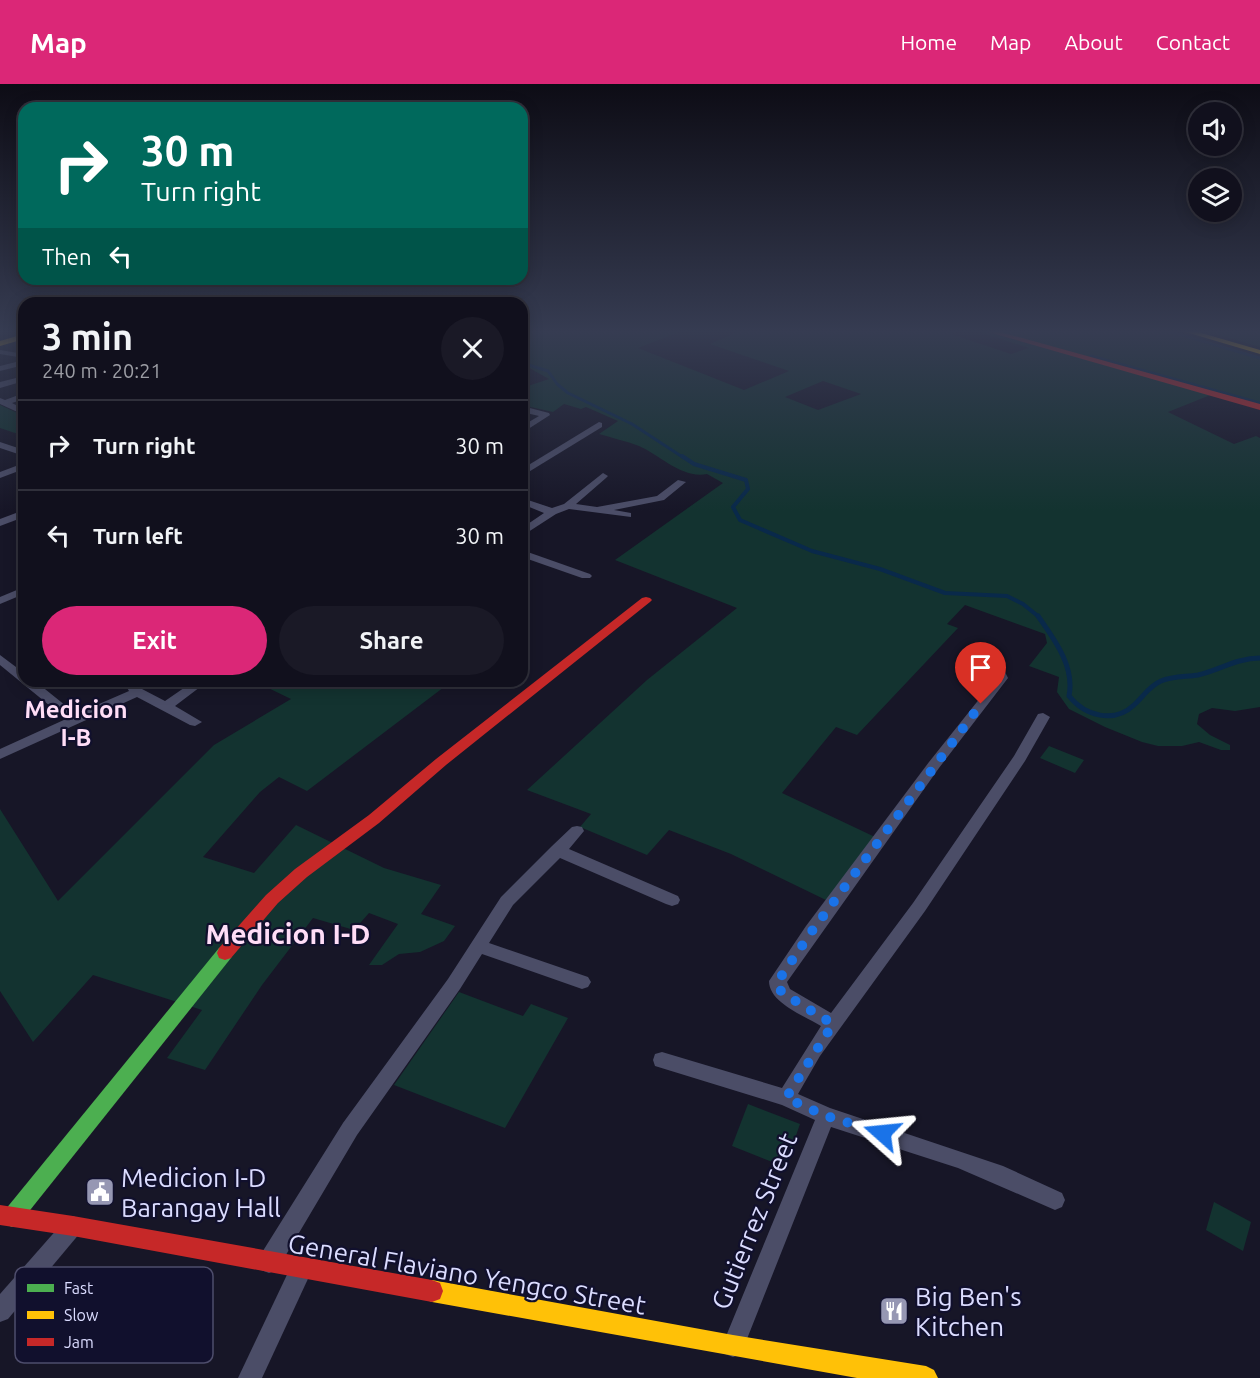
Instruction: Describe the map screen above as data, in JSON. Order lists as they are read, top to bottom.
{
  "streets": {
    "street": ["Gutierrez Street", "General Flaviano Yengco Street"]
  },
  "crossings": [
    ["Gutierrez Street", "General Flaviano Yengco Street"]
  ],
  "districts": ["Medicion I-B", "Medicion I-D"],
  "places": {
    "public building": ["Medicion I-D Barangay Hall"],
    "restaurant": ["Big Ben's Kitchen"]
  },
  "legend": ["Fast", "Slow", "Jam"],
  "page": {
    "header": "Map",
    "nav": [
      "Home",
      "Map",
      "About",
      "Contact"
    ],
    "turn": ["30 m", "Turn right"],
    "then": "Then",
    "heading": ["3 min", "240 m · 20:21"],
    "list": [
      {
        "name": "Turn right",
        "value": "30 m"
      },
      {
        "name": "Turn left",
        "value": "30 m"
      }
    ],
    "buttons": ["Exit", "Share"]
  }
}
